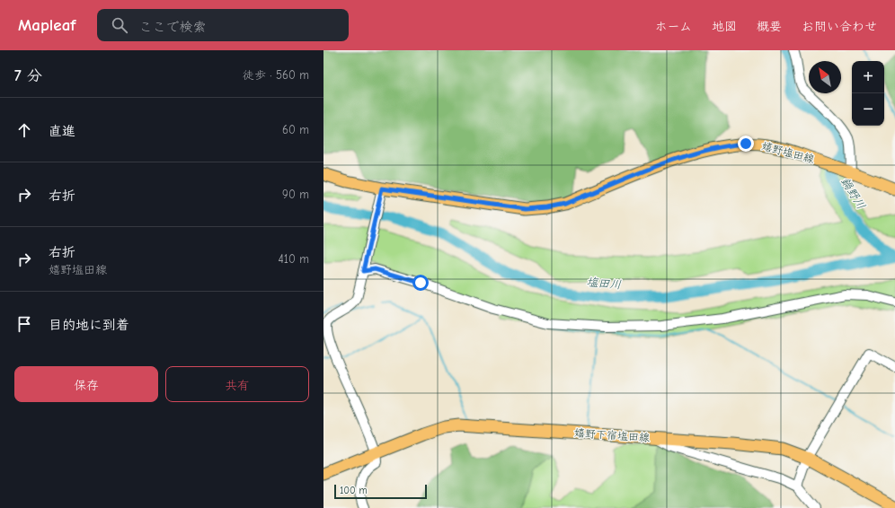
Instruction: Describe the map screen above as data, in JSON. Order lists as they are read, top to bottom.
{
  "streets": {
    "main road": ["嬉野塩田線", "嬉野下宿塩田線"]
  },
  "water": ["鍋野川", "塩田川"],
  "scale_bar": "100 m",
  "north": "top left",
  "page": {
    "header": "Mapleaf",
    "search": "ここで検索",
    "nav": [
      "ホーム",
      "地図",
      "概要",
      "お問い合わせ"
    ],
    "heading": ["7 分", "徒歩 · 560 m"],
    "map_buttons": ["+", "−"],
    "list": [
      ["直進", "60 m"],
      ["右折", "90 m"],
      ["右折", "嬉野塩田線", "410 m"],
      "目的地に到着"
    ],
    "buttons": ["保存", "共有"],
    "scale": "100 m"
  }
}
